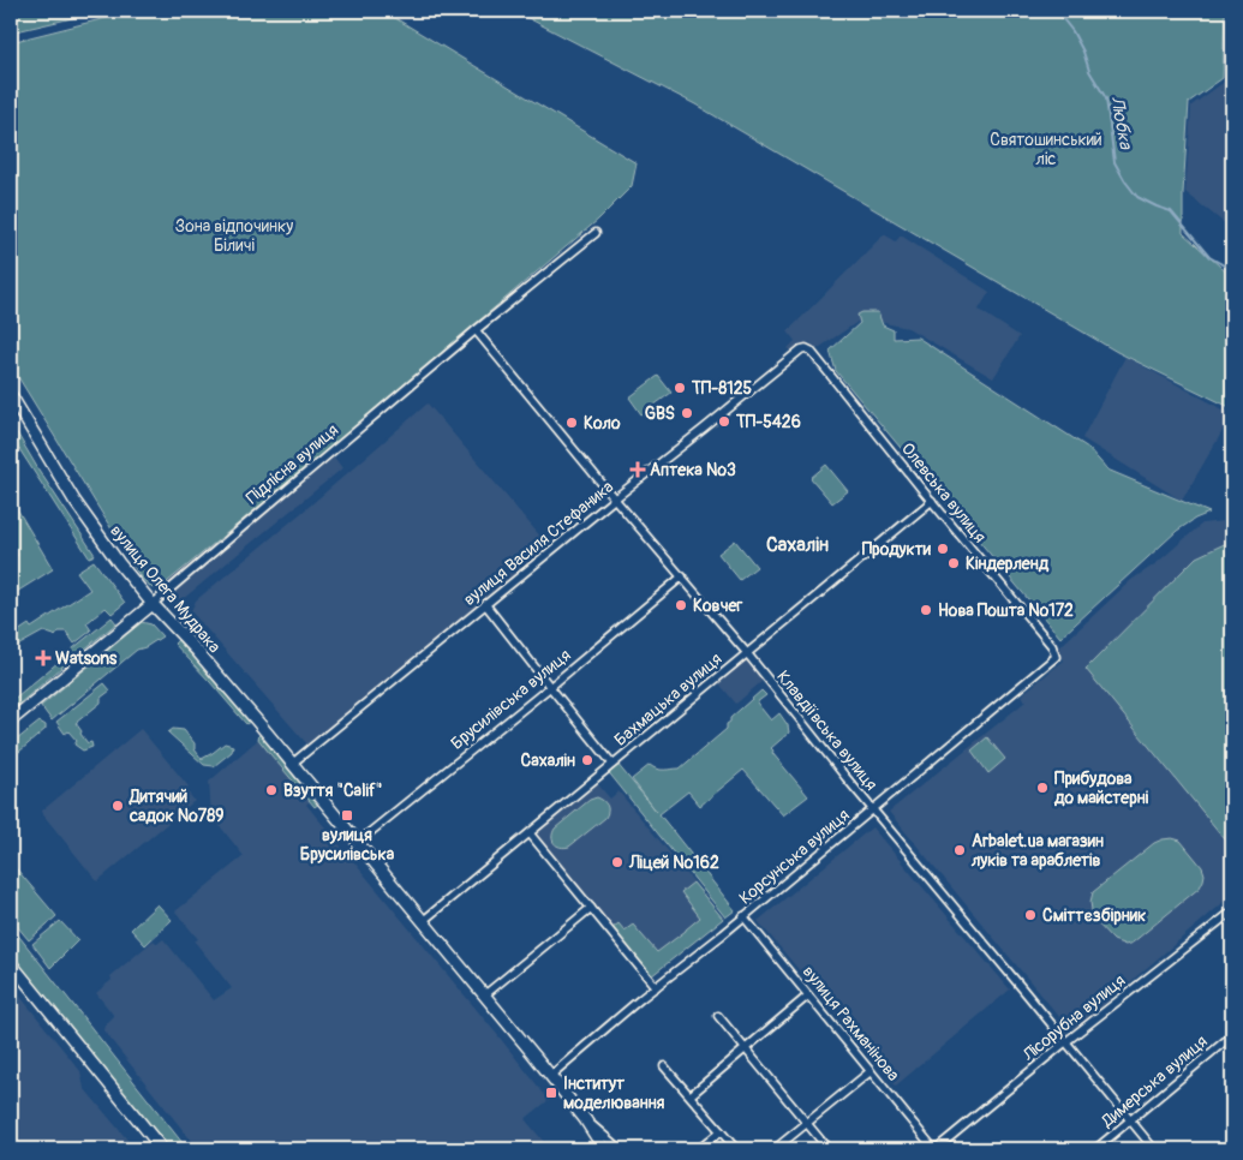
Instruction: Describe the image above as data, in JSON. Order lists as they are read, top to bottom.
{
  "streets": {
    "main road": ["Підлісна вулиця", "вулиця Олега Мудрака"],
    "street": [
      "Олевська вулиця",
      "вулиця Василя Стефаника",
      "Брусилівська вулиця",
      "Бахмацька вулиця",
      "Клавдіївська вулиця",
      "Корсунська вулиця",
      "Лісорубна вулиця",
      "вулиця Рахманінова",
      "Димерська вулиця"
    ]
  },
  "crossings": [
    ["Підлісна вулиця", "вулиця Олега Мудрака"],
    ["Підлісна вулиця", "Клавдіївська вулиця"],
    ["Олевська вулиця", "вулиця Василя Стефаника"],
    ["Олевська вулиця", "Бахмацька вулиця"],
    ["Олевська вулиця", "Корсунська вулиця"],
    ["вулиця Василя Стефаника", "вулиця Олега Мудрака"],
    ["вулиця Василя Стефаника", "Клавдіївська вулиця"],
    ["вулиця Олега Мудрака", "Брусилівська вулиця"],
    ["вулиця Олега Мудрака", "Бахмацька вулиця"],
    ["вулиця Олега Мудрака", "Корсунська вулиця"],
    ["Брусилівська вулиця", "Клавдіївська вулиця"],
    ["Бахмацька вулиця", "Клавдіївська вулиця"],
    ["Клавдіївська вулиця", "Корсунська вулиця"],
    ["Клавдіївська вулиця", "Лісорубна вулиця"],
    ["Клавдіївська вулиця", "Димерська вулиця"],
    ["Корсунська вулиця", "вулиця Рахманінова"],
    ["Лісорубна вулиця", "вулиця Рахманінова"]
  ],
  "districts": ["Сахалін"],
  "water": ["Любка"],
  "parks": ["Святошинський ліс", "Зона відпочинку Біличі"],
  "places": {
    "other": [
      "ТП-8125",
      "GBS",
      "ТП-5426",
      "Коло",
      "Продукти",
      "Кіндерленд",
      "Ковчег",
      "Нова Пошта №172",
      "Сахалін",
      "Прибудова до майстерні",
      "Взуття \"Calif\"",
      "Дитячий садок №789",
      "Arbalet.ua магазин луків та араблетів",
      "Ліцей №162",
      "Сміттєзбірник"
    ],
    "health": ["Аптека №3", "Watsons"],
    "transit": ["вулиця Брусилівська", "Інститут моделювання"]
  }
}
